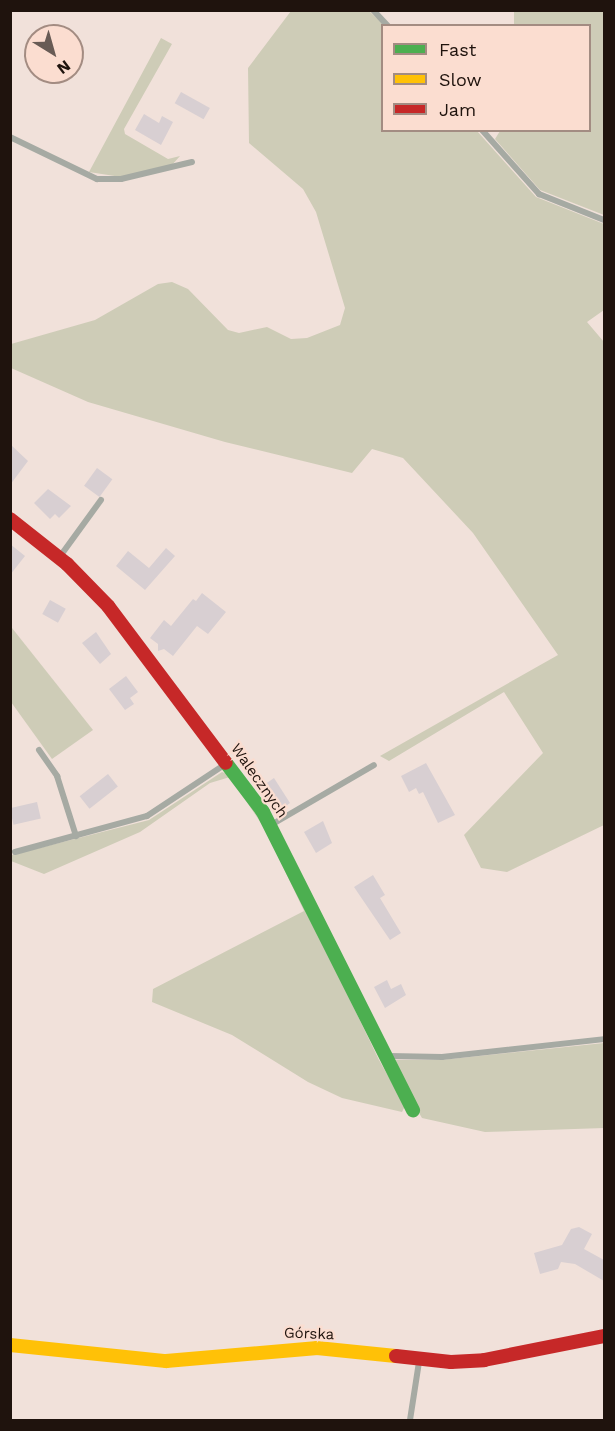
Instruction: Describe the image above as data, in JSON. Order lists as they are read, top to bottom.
{
  "streets": {
    "street": ["Walecznych", "Górska"]
  },
  "legend": ["Fast", "Slow", "Jam"],
  "north": "bottom right"
}
